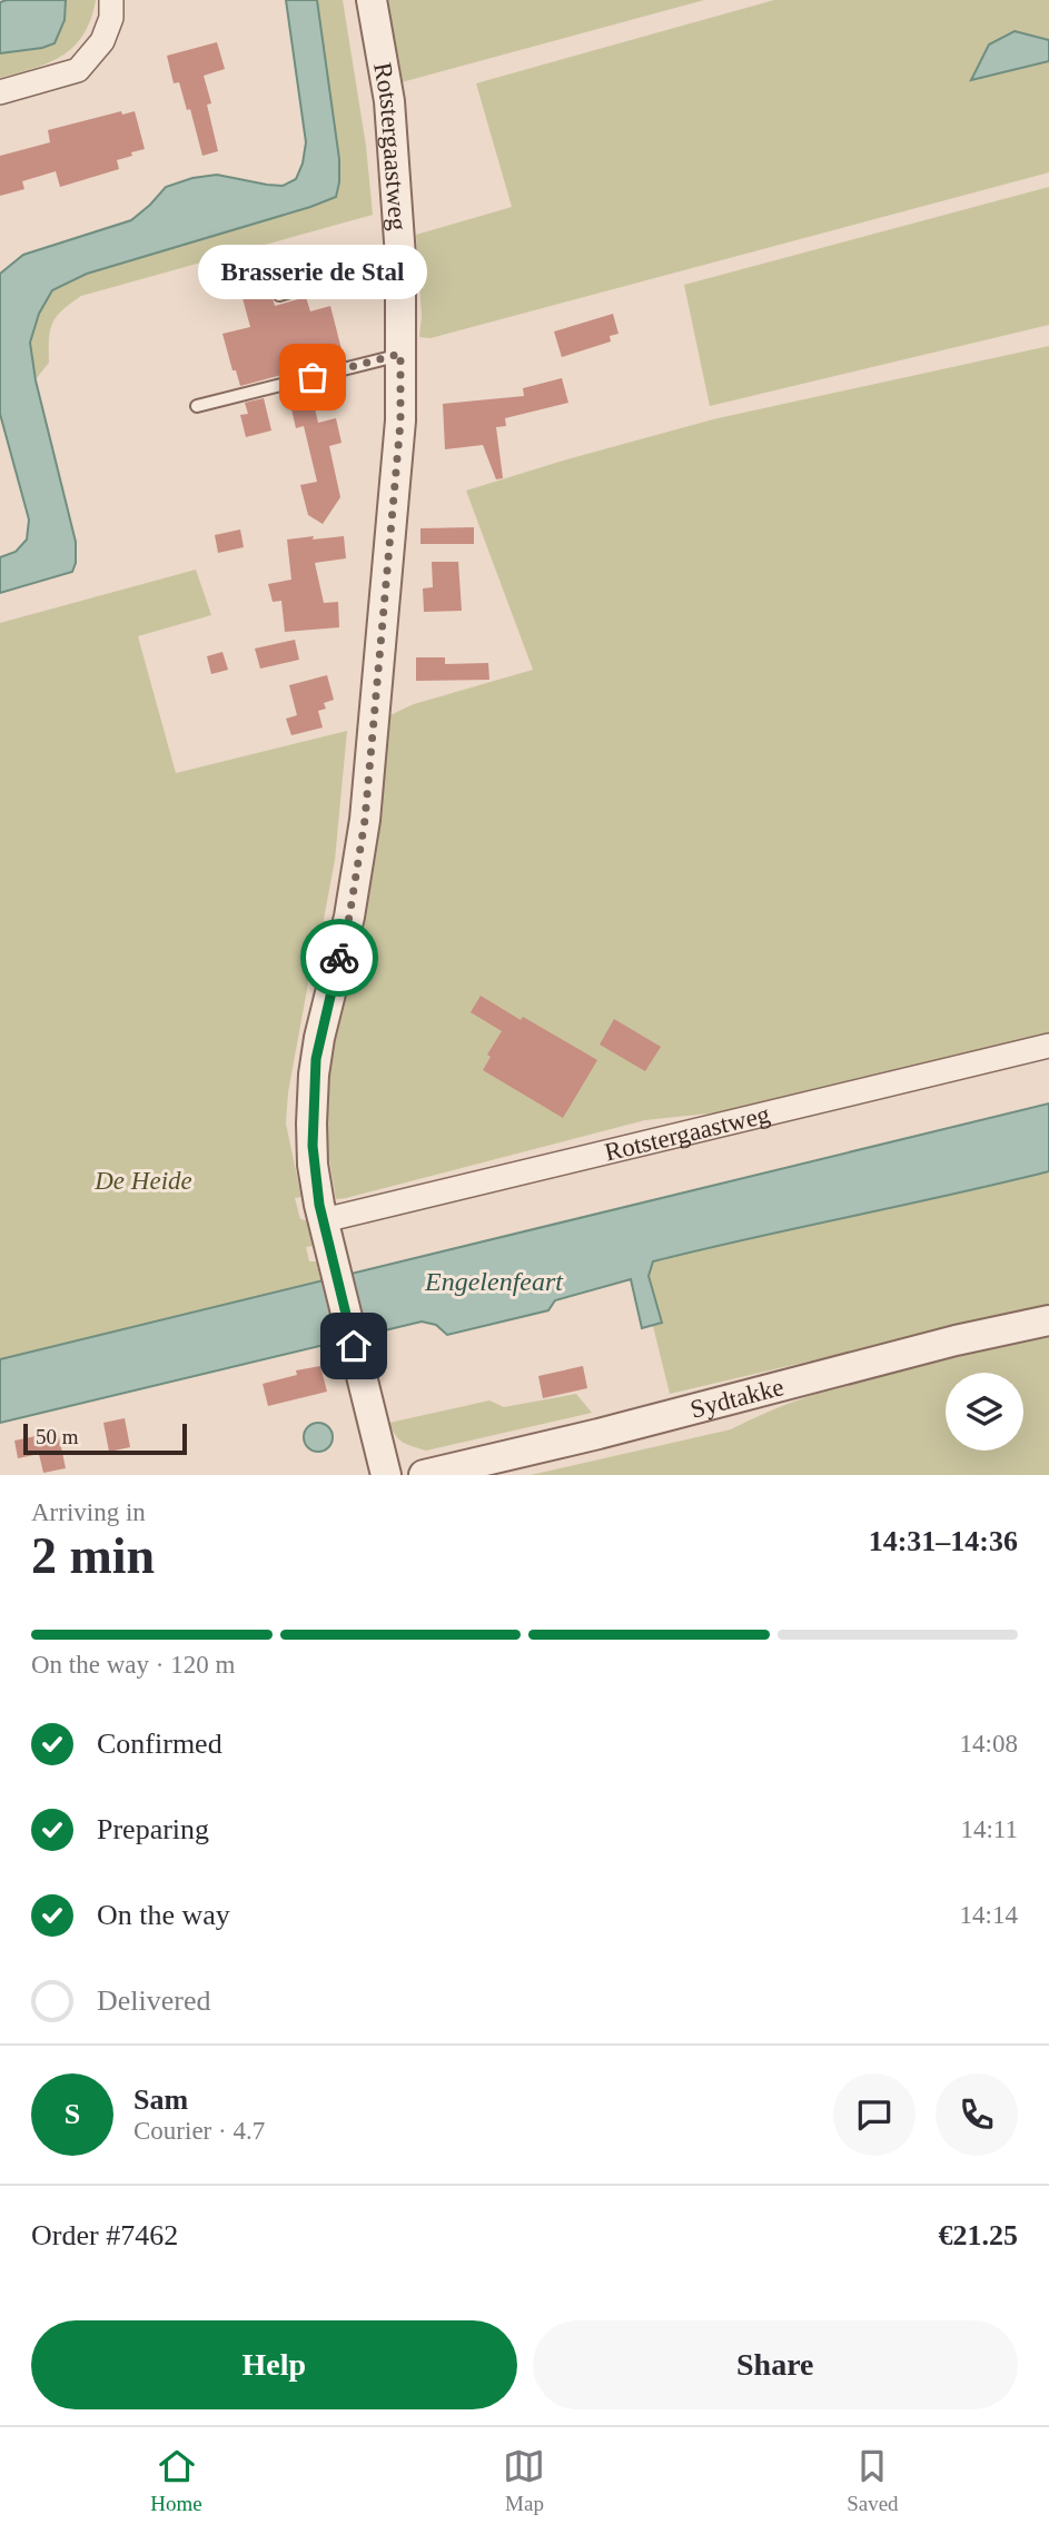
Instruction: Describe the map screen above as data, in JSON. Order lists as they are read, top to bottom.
{
  "streets": {
    "street": ["Rotstergaastweg", "Sydtakke"]
  },
  "water": ["Engelenfeart"],
  "parks": ["De Heide"],
  "places": ["Brasserie de Stal"],
  "scale_bar": "50 m",
  "page": {
    "bubble": "Brasserie de Stal",
    "scale": "50 m",
    "heading": ["2 min", "Arriving in", "14:31–14:36"],
    "panel": [
      "Sam",
      "Courier · 4.7",
      "Order #7462",
      "€21.25"
    ],
    "bar": "On the way · 120 m",
    "list": [
      ["Confirmed", "14:08"],
      ["Preparing", "14:11"],
      ["On the way", "14:14"],
      "Delivered"
    ],
    "round": "S",
    "buttons": ["Help", "Share"],
    "tabs": ["Home", "Map", "Saved"]
  }
}
